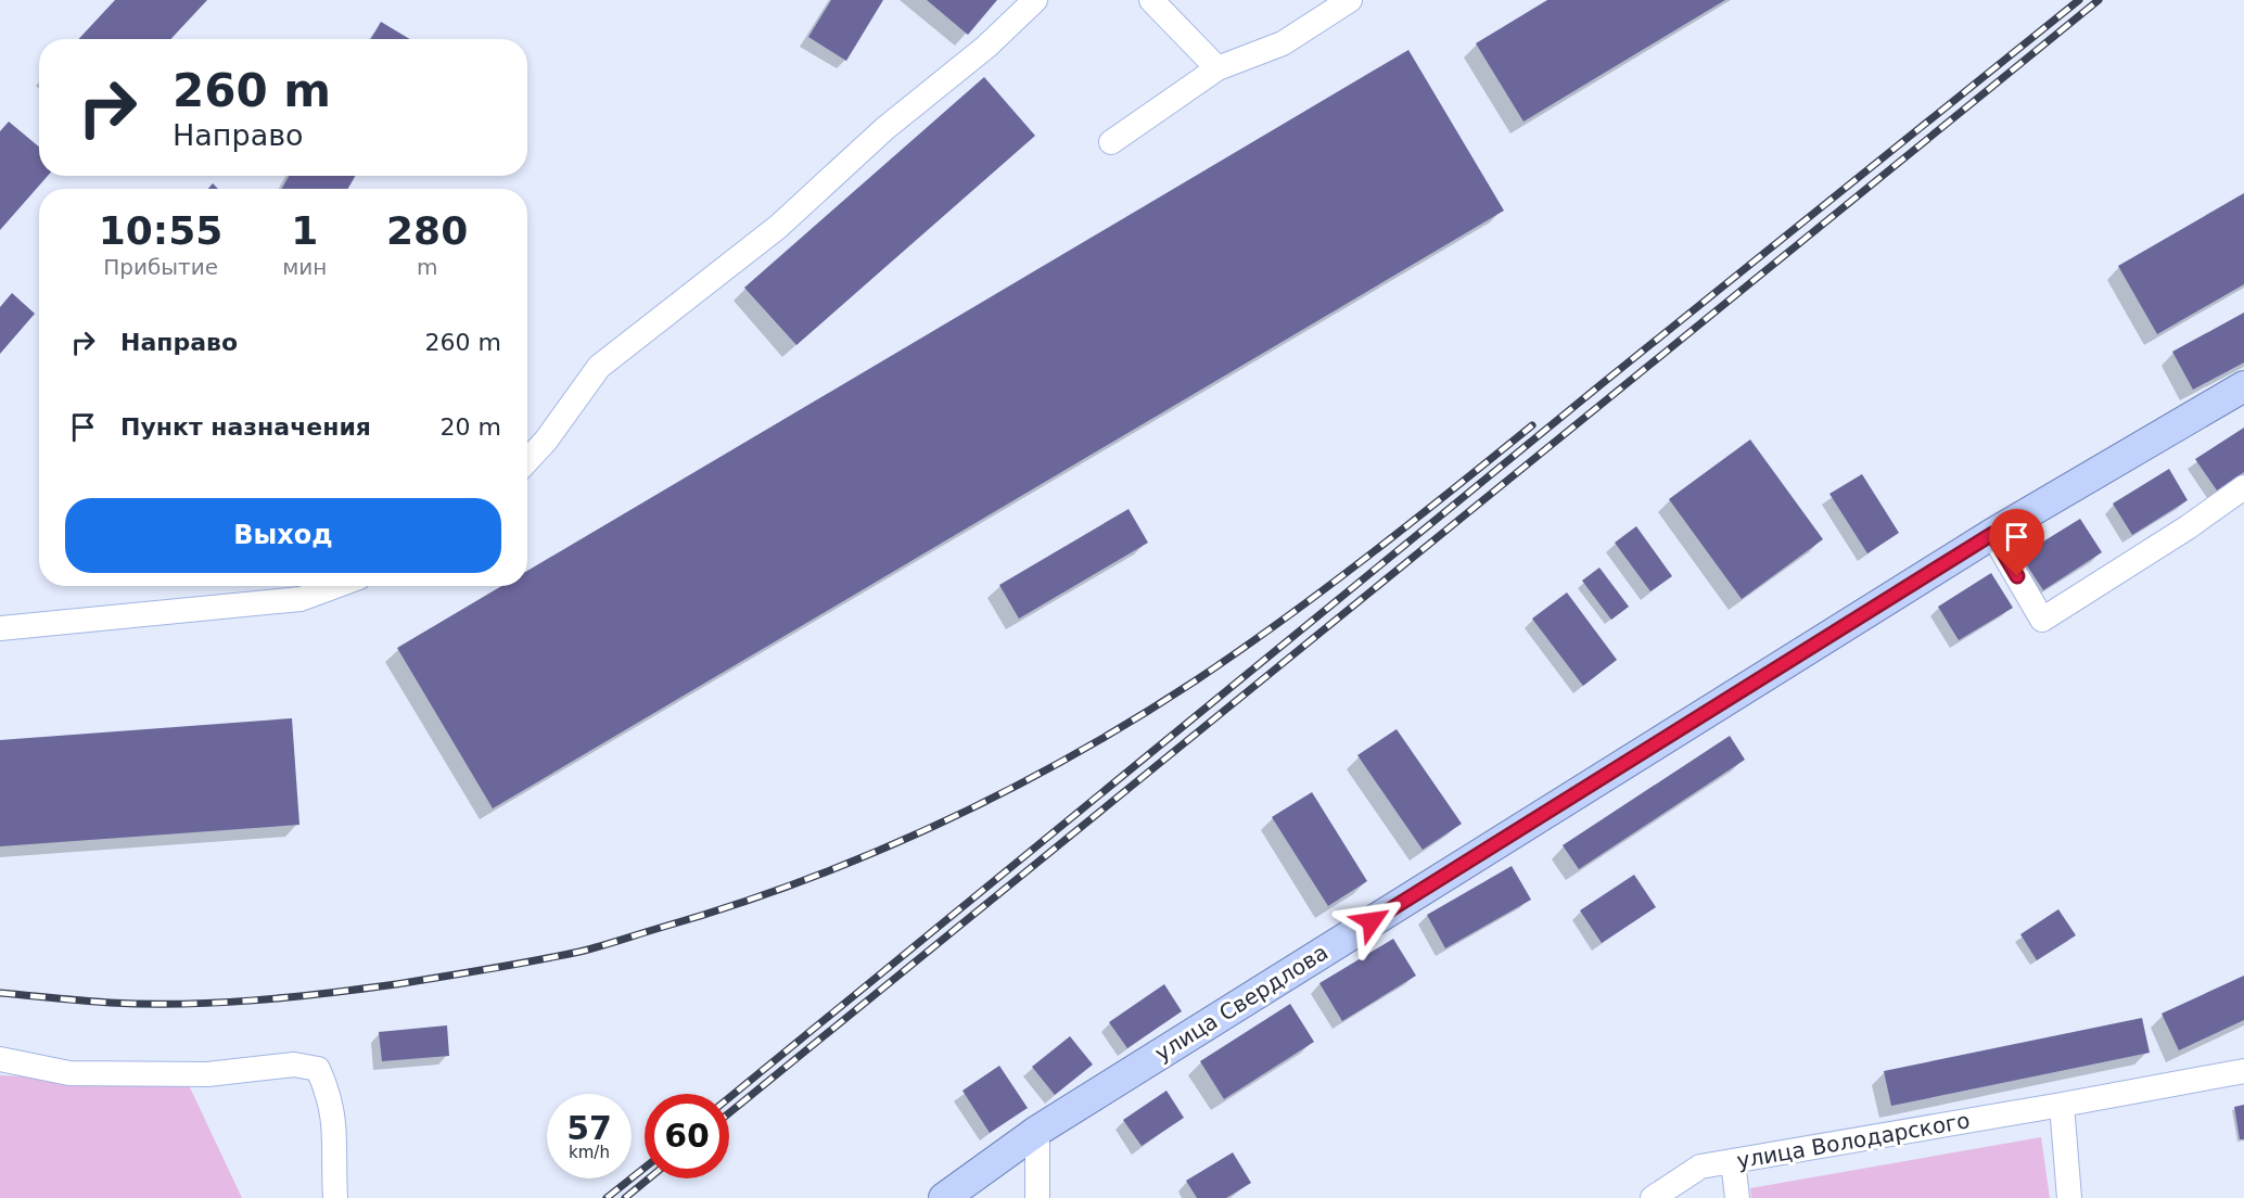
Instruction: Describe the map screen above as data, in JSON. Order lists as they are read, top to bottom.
{
  "streets": {
    "main road": ["улица Свердлова"],
    "street": ["улица Володарского"]
  },
  "page": {
    "turn": ["260 m", "Направо"],
    "eta": [
      "10:55",
      "Прибытие",
      "1",
      "мин",
      "280",
      "m"
    ],
    "list": [
      {
        "name": "Направо",
        "value": "260 m"
      },
      {
        "name": "Пункт назначения",
        "value": "20 m"
      }
    ],
    "buttons": "Выход",
    "speed": "57 km/h",
    "limit": "60"
  }
}
